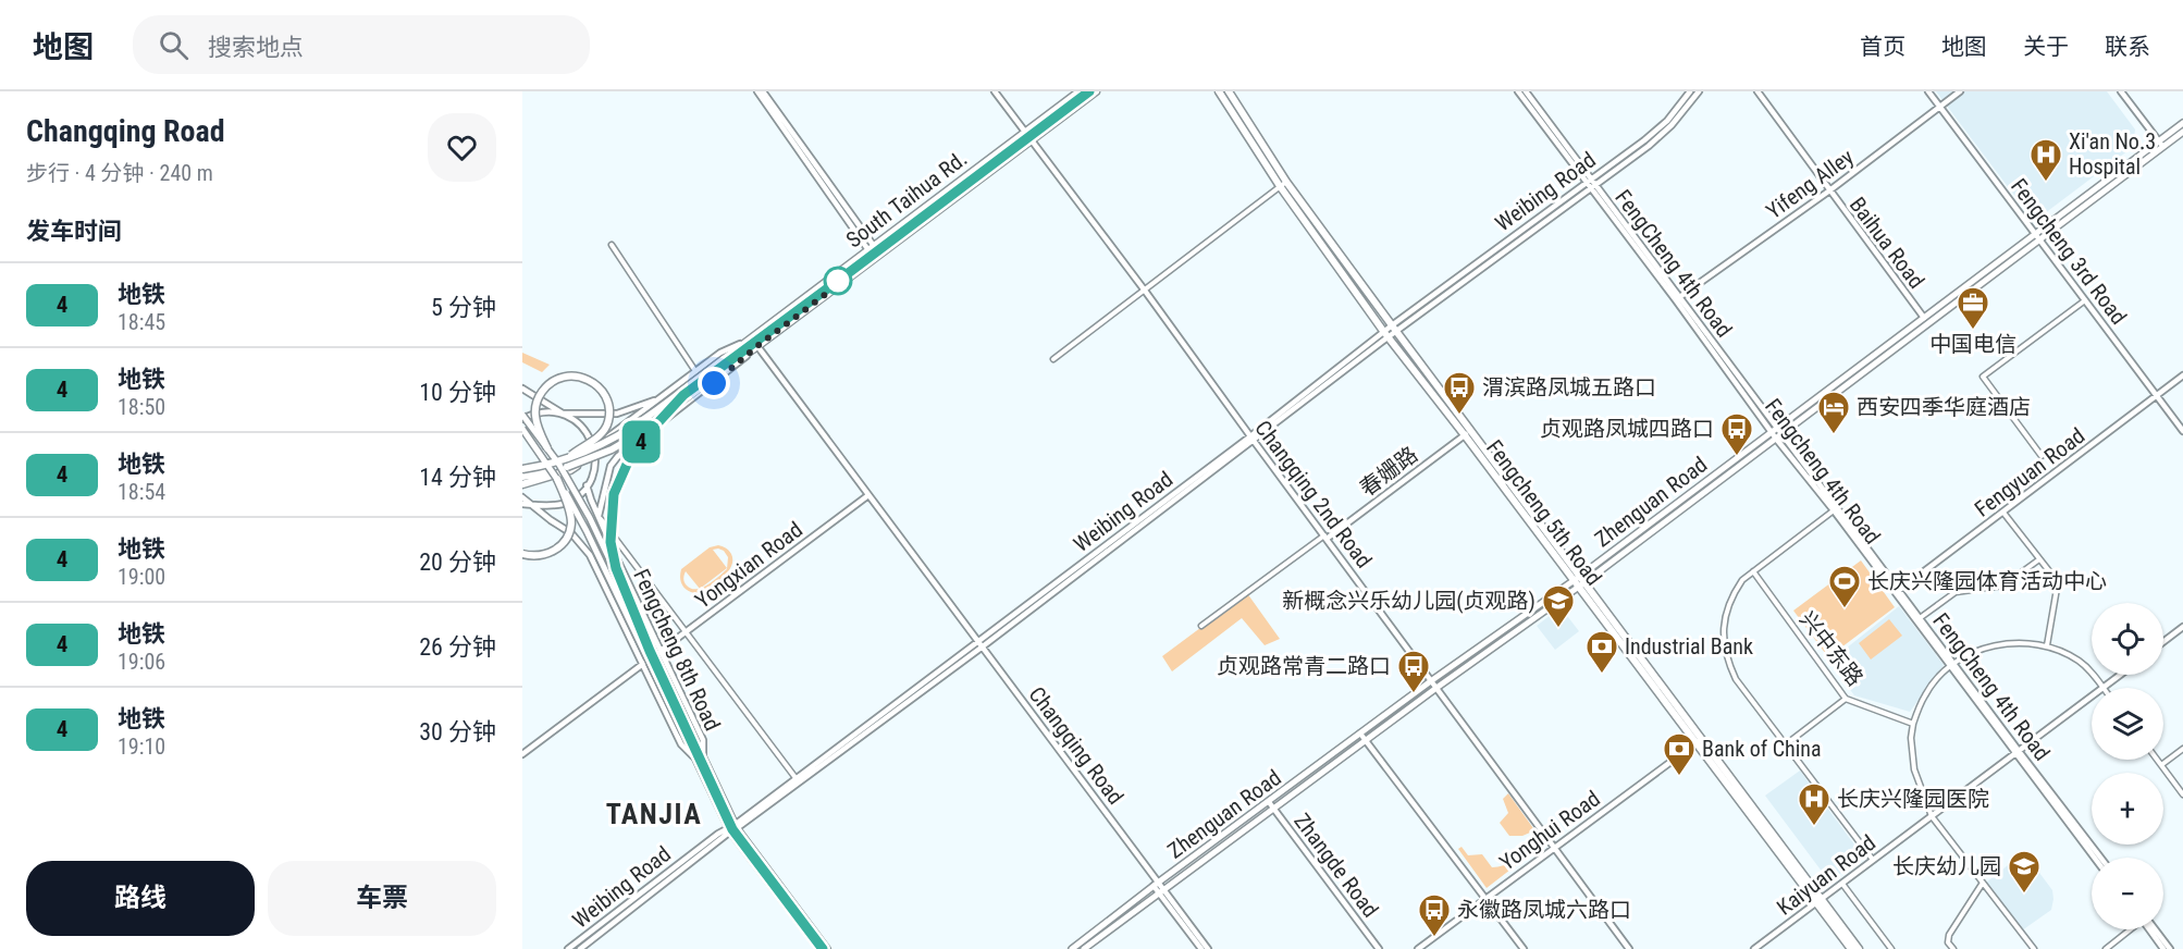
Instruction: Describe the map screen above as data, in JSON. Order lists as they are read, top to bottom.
{
  "streets": {
    "main road": [
      "South Taihua Rd.",
      "Zhenguan Road",
      "Fengcheng 5th Road",
      "Fengcheng 8th Road"
    ],
    "street": [
      "Yifeng Alley",
      "Weibing Road",
      "Baihua Road",
      "Fengcheng 3rd Road",
      "FengCheng 4th Road",
      "春姗路",
      "Fengcheng 4th Road",
      "Fengyuan Road",
      "Changqing 2nd Road",
      "Yongxian Road",
      "兴中东路",
      "Changqing Road",
      "Yonghui Road",
      "Zhangde Road",
      "Kaiyuan Road"
    ]
  },
  "crossings": [
    ["Yifeng Alley", "Baihua Road"],
    ["Yifeng Alley", "Fengcheng 3rd Road"],
    ["Yifeng Alley", "FengCheng 4th Road"],
    ["Weibing Road", "FengCheng 4th Road"],
    ["Weibing Road", "Fengcheng 4th Road"],
    ["Weibing Road", "Changqing 2nd Road"],
    ["Weibing Road", "Fengcheng 5th Road"],
    ["Weibing Road", "Fengcheng 8th Road"],
    ["Weibing Road", "Changqing Road"],
    ["South Taihua Rd.", "Changqing 2nd Road"],
    ["South Taihua Rd.", "Changqing Road"],
    ["Baihua Road", "Zhenguan Road"],
    ["Fengcheng 3rd Road", "Fengyuan Road"],
    ["Fengcheng 3rd Road", "Zhenguan Road"],
    ["FengCheng 4th Road", "Fengcheng 4th Road"],
    ["FengCheng 4th Road", "Fengyuan Road"],
    ["FengCheng 4th Road", "Zhenguan Road"],
    ["FengCheng 4th Road", "Kaiyuan Road"],
    ["春姗路", "Changqing 2nd Road"],
    ["春姗路", "Fengcheng 5th Road"],
    ["Fengcheng 4th Road", "Fengyuan Road"],
    ["Fengcheng 4th Road", "Zhenguan Road"],
    ["Fengcheng 4th Road", "Kaiyuan Road"],
    ["Changqing 2nd Road", "Zhenguan Road"],
    ["Changqing 2nd Road", "Yonghui Road"],
    ["Zhenguan Road", "Fengcheng 5th Road"],
    ["Zhenguan Road", "Changqing Road"],
    ["Zhenguan Road", "Zhangde Road"],
    ["Fengcheng 5th Road", "Yonghui Road"],
    ["Fengcheng 5th Road", "Kaiyuan Road"],
    ["Yongxian Road", "Fengcheng 8th Road"],
    ["Yongxian Road", "Changqing Road"]
  ],
  "districts": ["TANJIA"],
  "places": {
    "hospital": ["Xi'an No.3 Hospital", "长庆兴隆园医院"],
    "office": ["中国电信"],
    "bus stop": [
      "渭滨路凤城五路口",
      "贞观路凤城四路口",
      "贞观路常青二路口",
      "永徽路凤城六路口"
    ],
    "hotel": ["西安四季华庭酒店"],
    "sports": ["长庆兴隆园体育活动中心"],
    "school or university": ["新概念兴乐幼儿园(贞观路)", "长庆幼儿园"],
    "bank": ["Industrial Bank", "Bank of China"]
  },
  "lines": ["metro line 4"],
  "page": {
    "header": "地图",
    "search": "搜索地点",
    "nav": [
      "首页",
      "地图",
      "关于",
      "联系"
    ],
    "heading": [
      ["Changqing Road", "步行 · 4 分钟 · 240 m"],
      "发车时间"
    ],
    "on_map": "4",
    "list": [
      {
        "mark": "4",
        "name": "地铁",
        "note": "18:45",
        "value": "5 分钟"
      },
      {
        "mark": "4",
        "name": "地铁",
        "note": "18:50",
        "value": "10 分钟"
      },
      {
        "mark": "4",
        "name": "地铁",
        "note": "18:54",
        "value": "14 分钟"
      },
      {
        "mark": "4",
        "name": "地铁",
        "note": "19:00",
        "value": "20 分钟"
      },
      {
        "mark": "4",
        "name": "地铁",
        "note": "19:06",
        "value": "26 分钟"
      },
      {
        "mark": "4",
        "name": "地铁",
        "note": "19:10",
        "value": "30 分钟"
      }
    ],
    "map_buttons": ["+", "−"],
    "buttons": ["路线", "车票"]
  }
}
